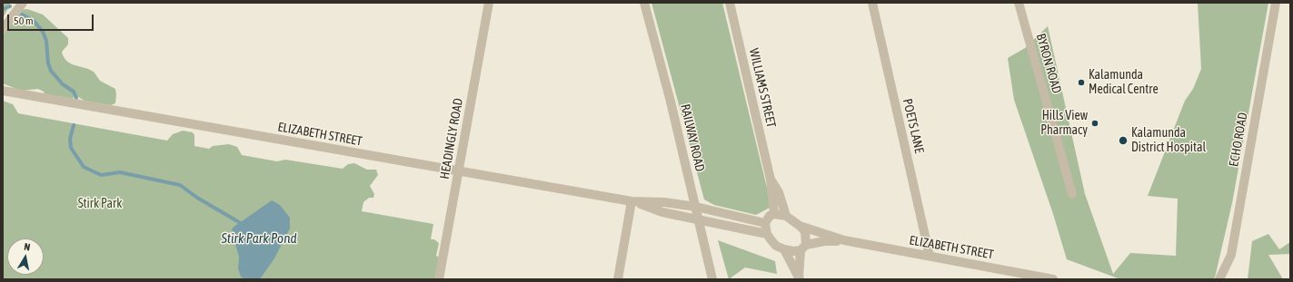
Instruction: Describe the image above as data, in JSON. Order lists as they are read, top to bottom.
{
  "streets": {
    "street": [
      "BYRON ROAD",
      "WILLIAMS STREET",
      "POETS LANE",
      "ELIZABETH STREET",
      "RAILWAY ROAD",
      "HEADINGLY ROAD",
      "ECHO ROAD"
    ]
  },
  "crossings": [
    ["WILLIAMS STREET", "ELIZABETH STREET"],
    ["POETS LANE", "ELIZABETH STREET"],
    ["ELIZABETH STREET", "RAILWAY ROAD"],
    ["ELIZABETH STREET", "HEADINGLY ROAD"]
  ],
  "water": ["Stirk Park Pond"],
  "parks": ["Stirk Park"],
  "places": ["Kalamunda Medical Centre", "Hills View Pharmacy", "Kalamunda District Hospital"],
  "scale_bar": "50 m",
  "north": "top"
}
